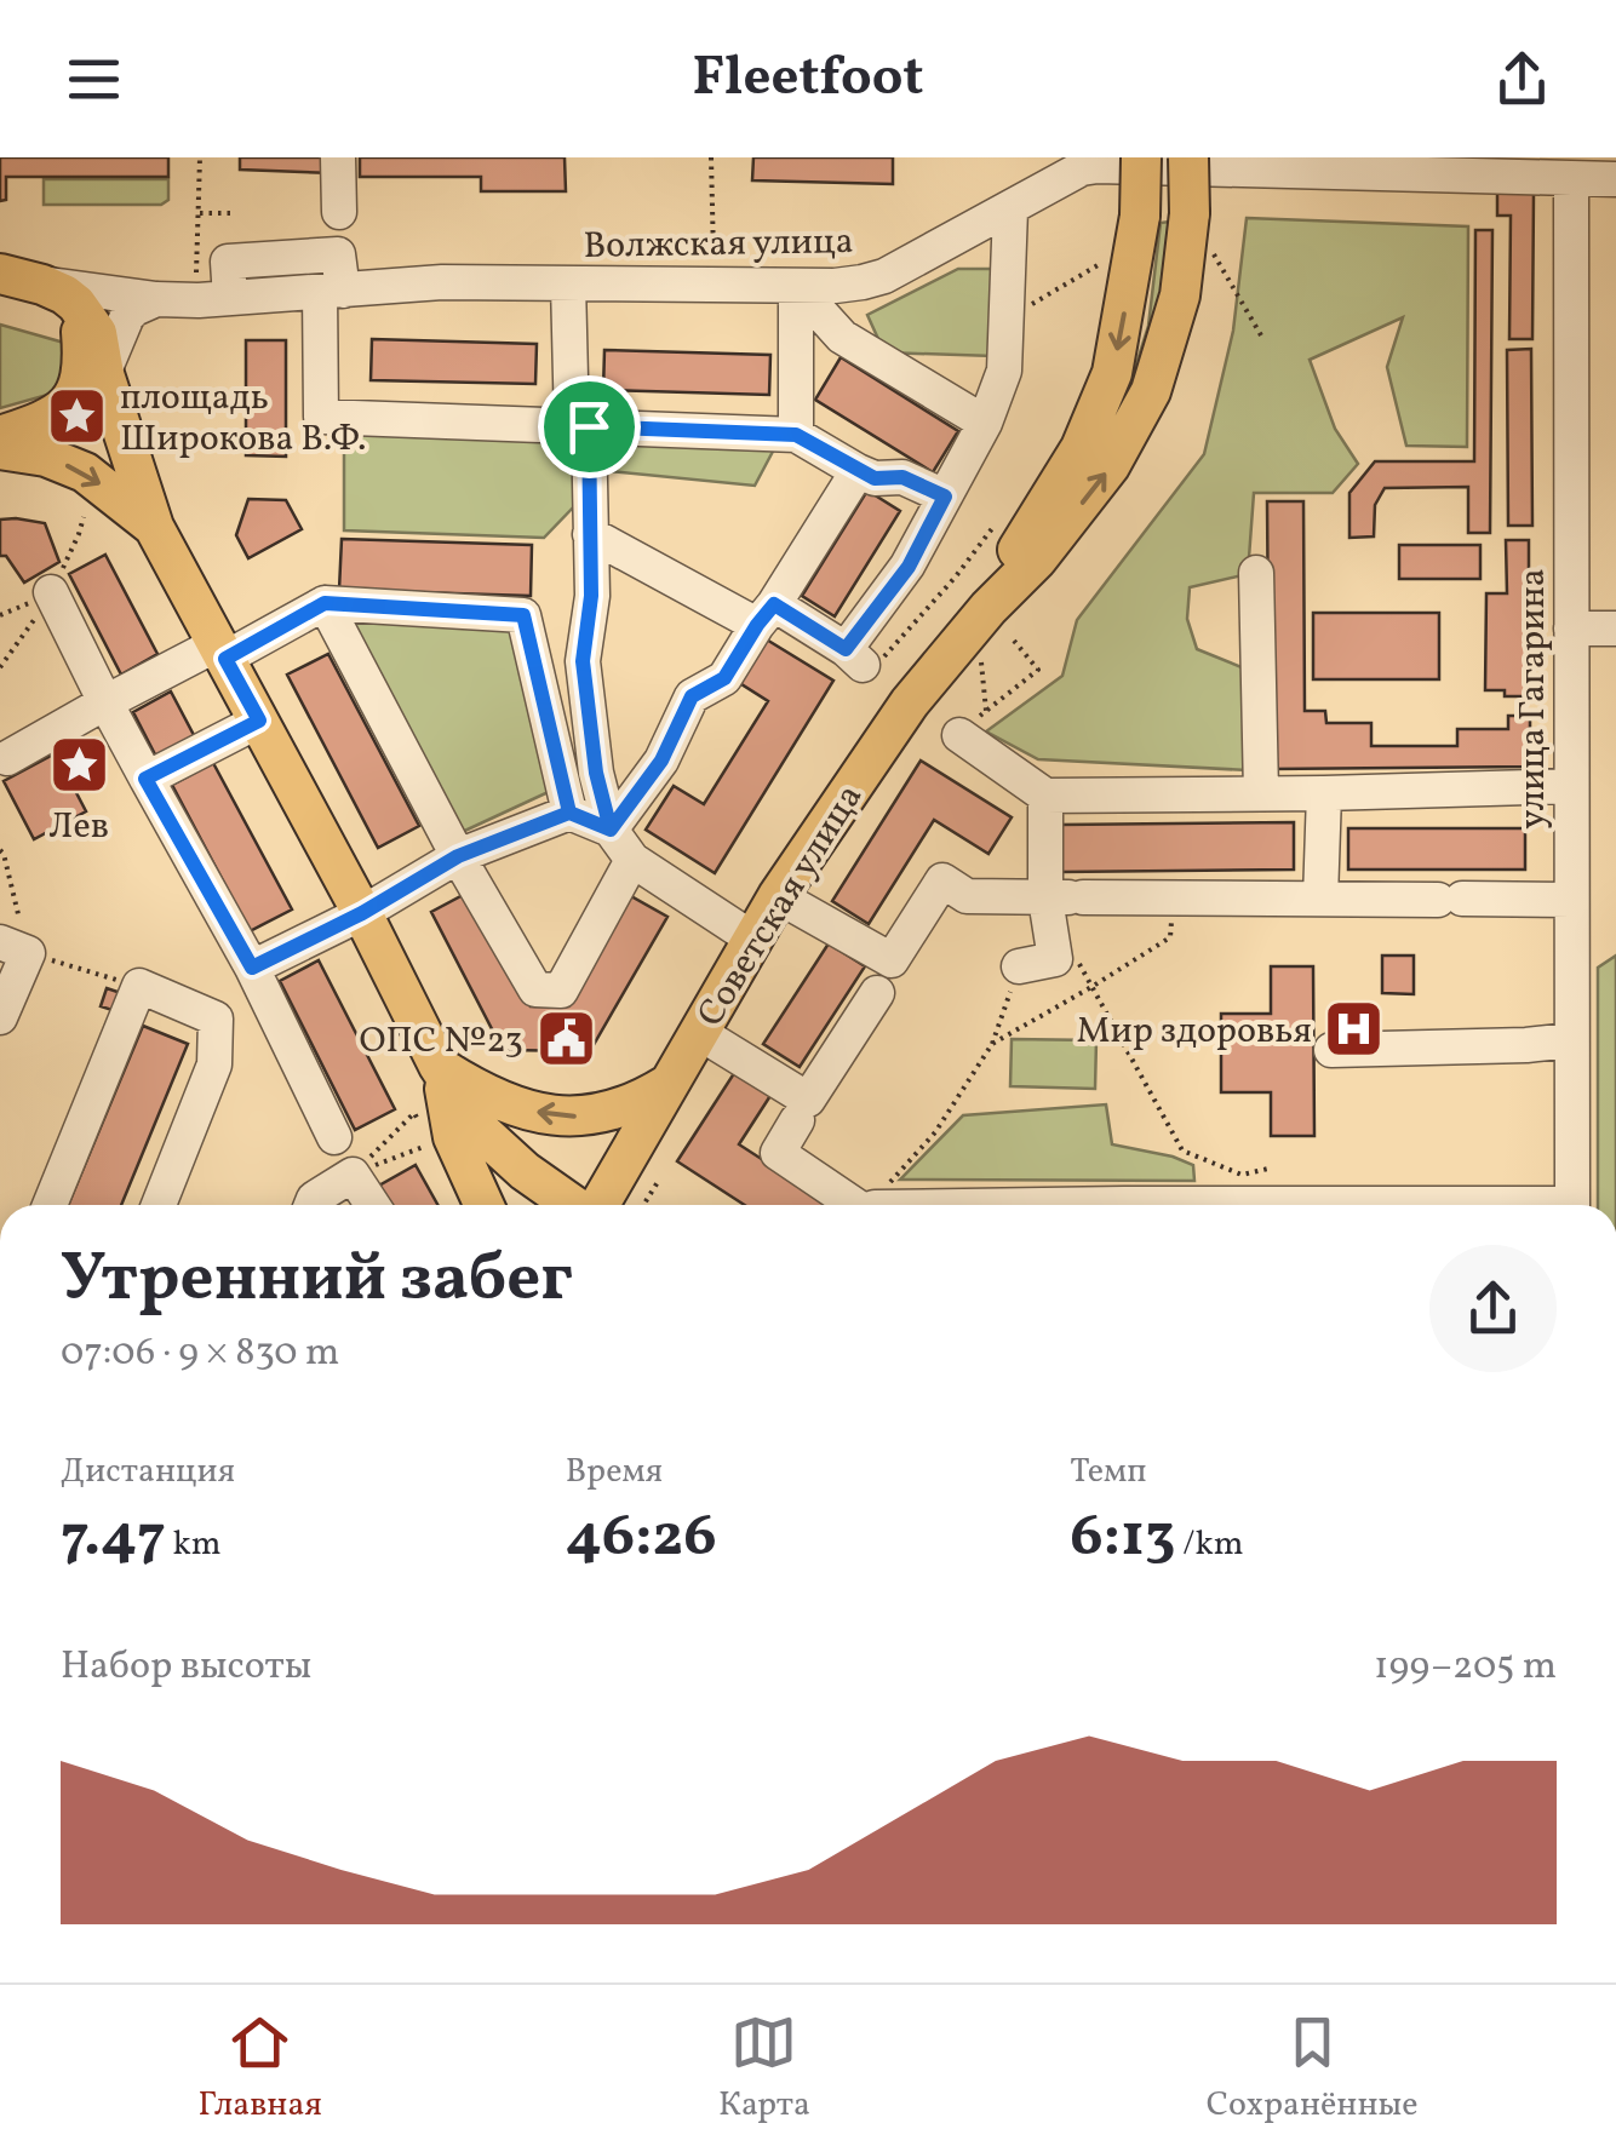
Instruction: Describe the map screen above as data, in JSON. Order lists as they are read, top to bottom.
{
  "streets": {
    "main road": ["Советская улица"],
    "street": ["Волжская улица", "улица Гагарина"]
  },
  "crossings": [
    ["Волжская улица", "улица Гагарина"]
  ],
  "places": {
    "place": ["площадь Широкова В.Ф.", "Лев"],
    "hospital": ["Мир здоровья"],
    "public building": ["ОПС №23"]
  },
  "page": {
    "header": "Fleetfoot",
    "heading": ["Утренний забег", "07:06 · 9 × 830 m"],
    "stats": [
      ["Дистанция", "7.47 km"],
      ["Время", "46:26"],
      ["Темп", "6:13 /km"]
    ],
    "chart": ["Набор высоты", "199–205 m"],
    "tabs": ["Главная", "Карта", "Сохранённые"]
  }
}
